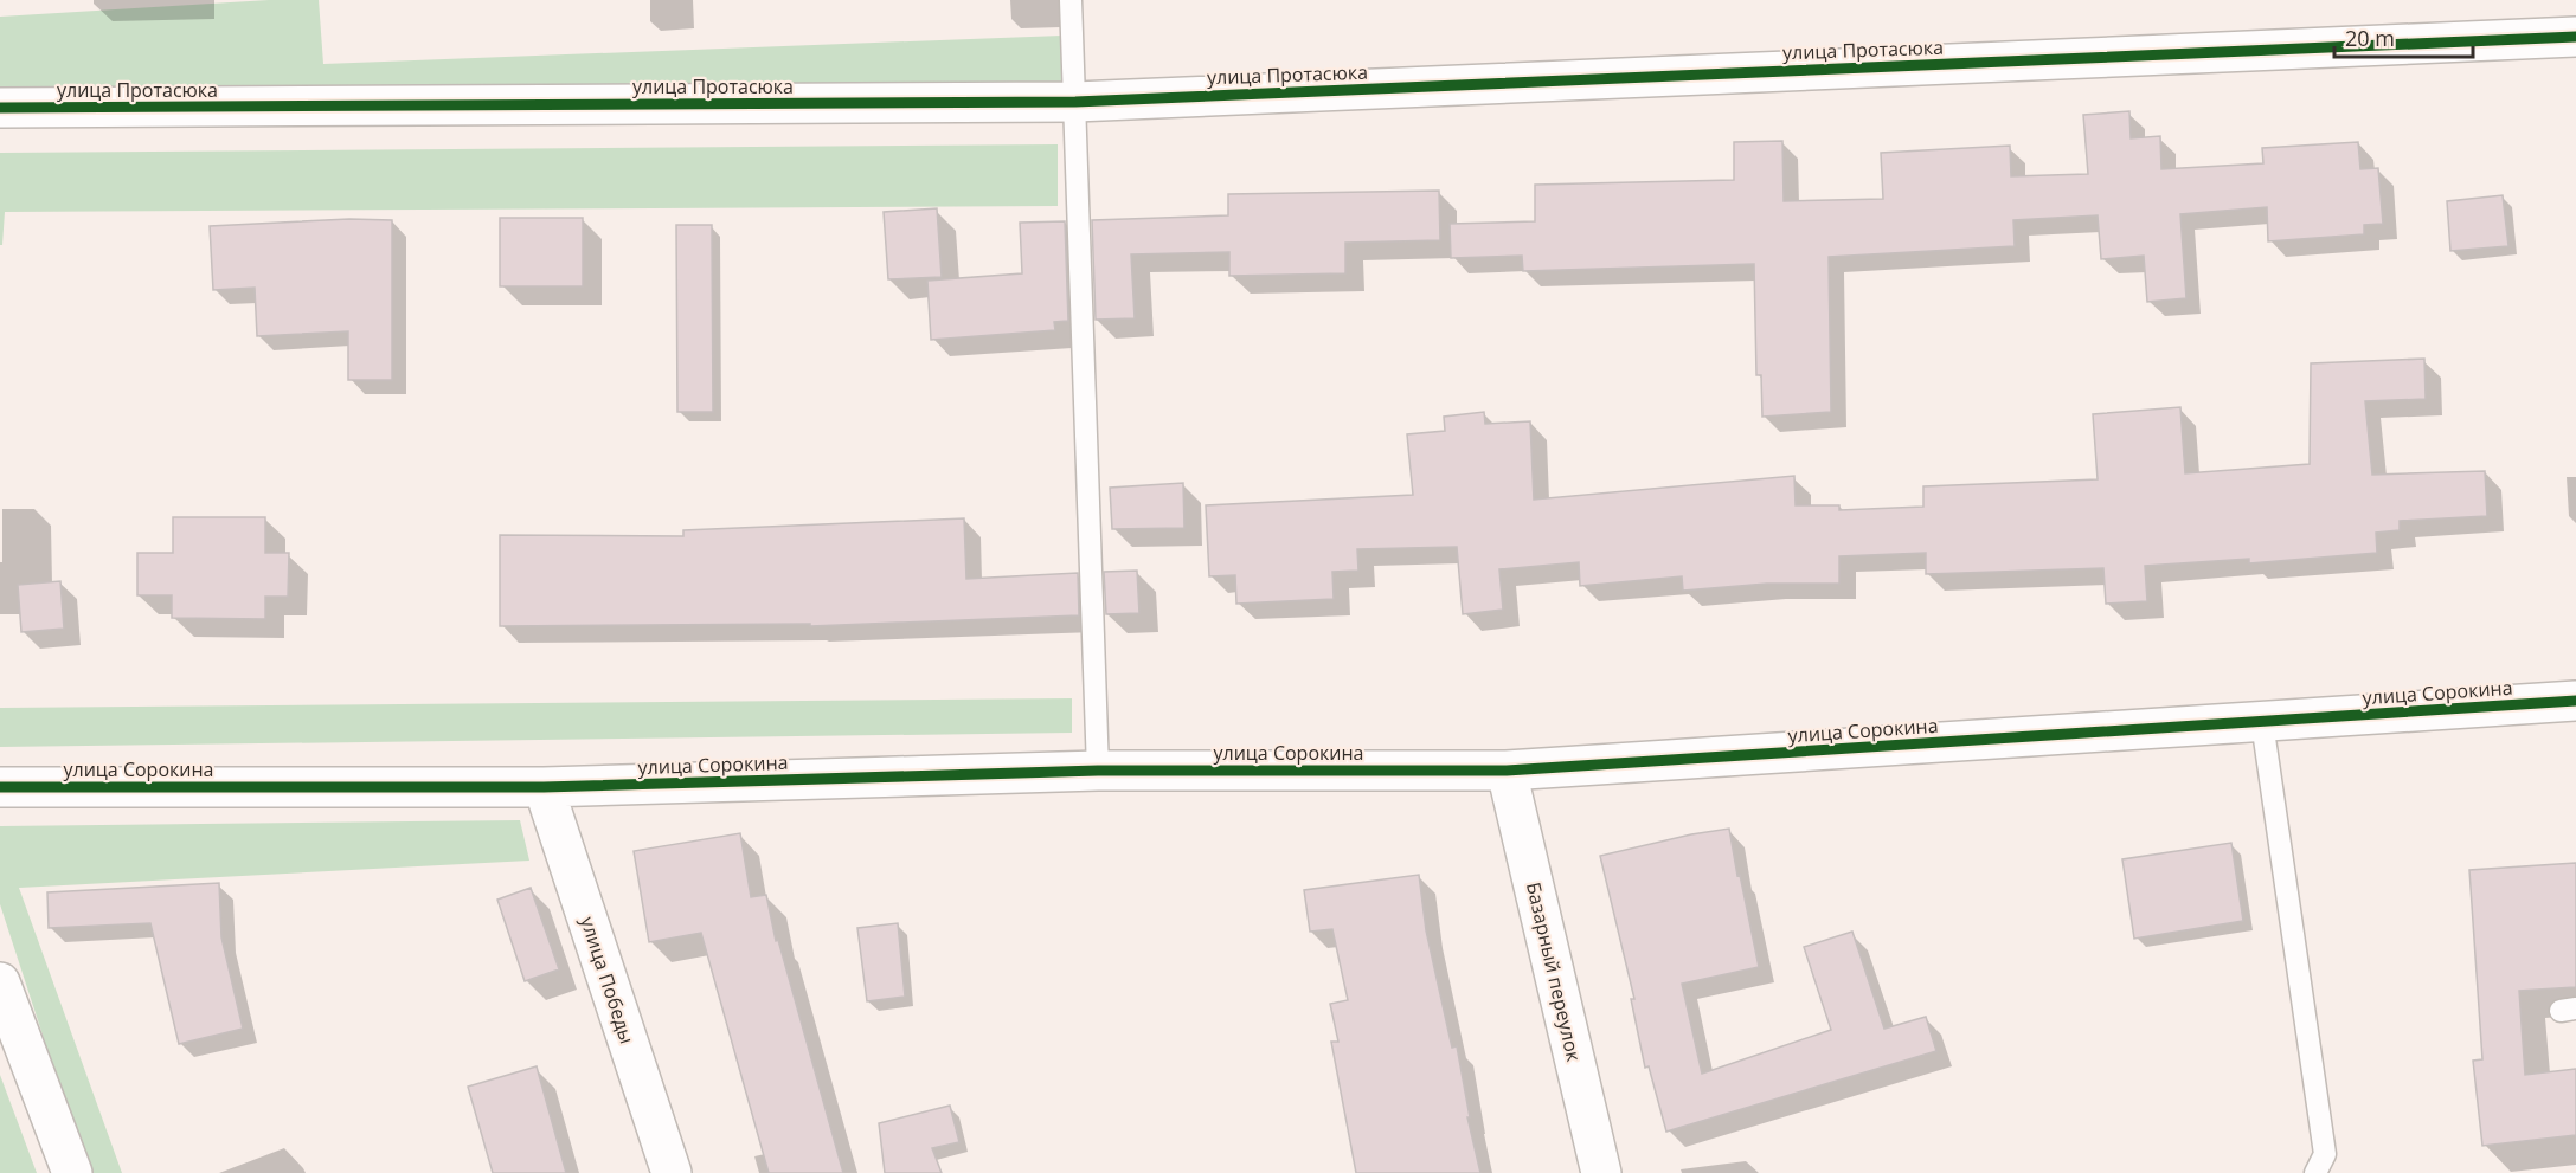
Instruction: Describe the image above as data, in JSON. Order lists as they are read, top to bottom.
{
  "streets": {
    "street": [
      "улица Протасюка",
      "улица Сорокина",
      "Базарный переулок",
      "улица Победы"
    ]
  },
  "crossings": [
    ["улица Сорокина", "Базарный переулок"],
    ["улица Сорокина", "улица Победы"]
  ],
  "scale_bar": "20 m"
}
